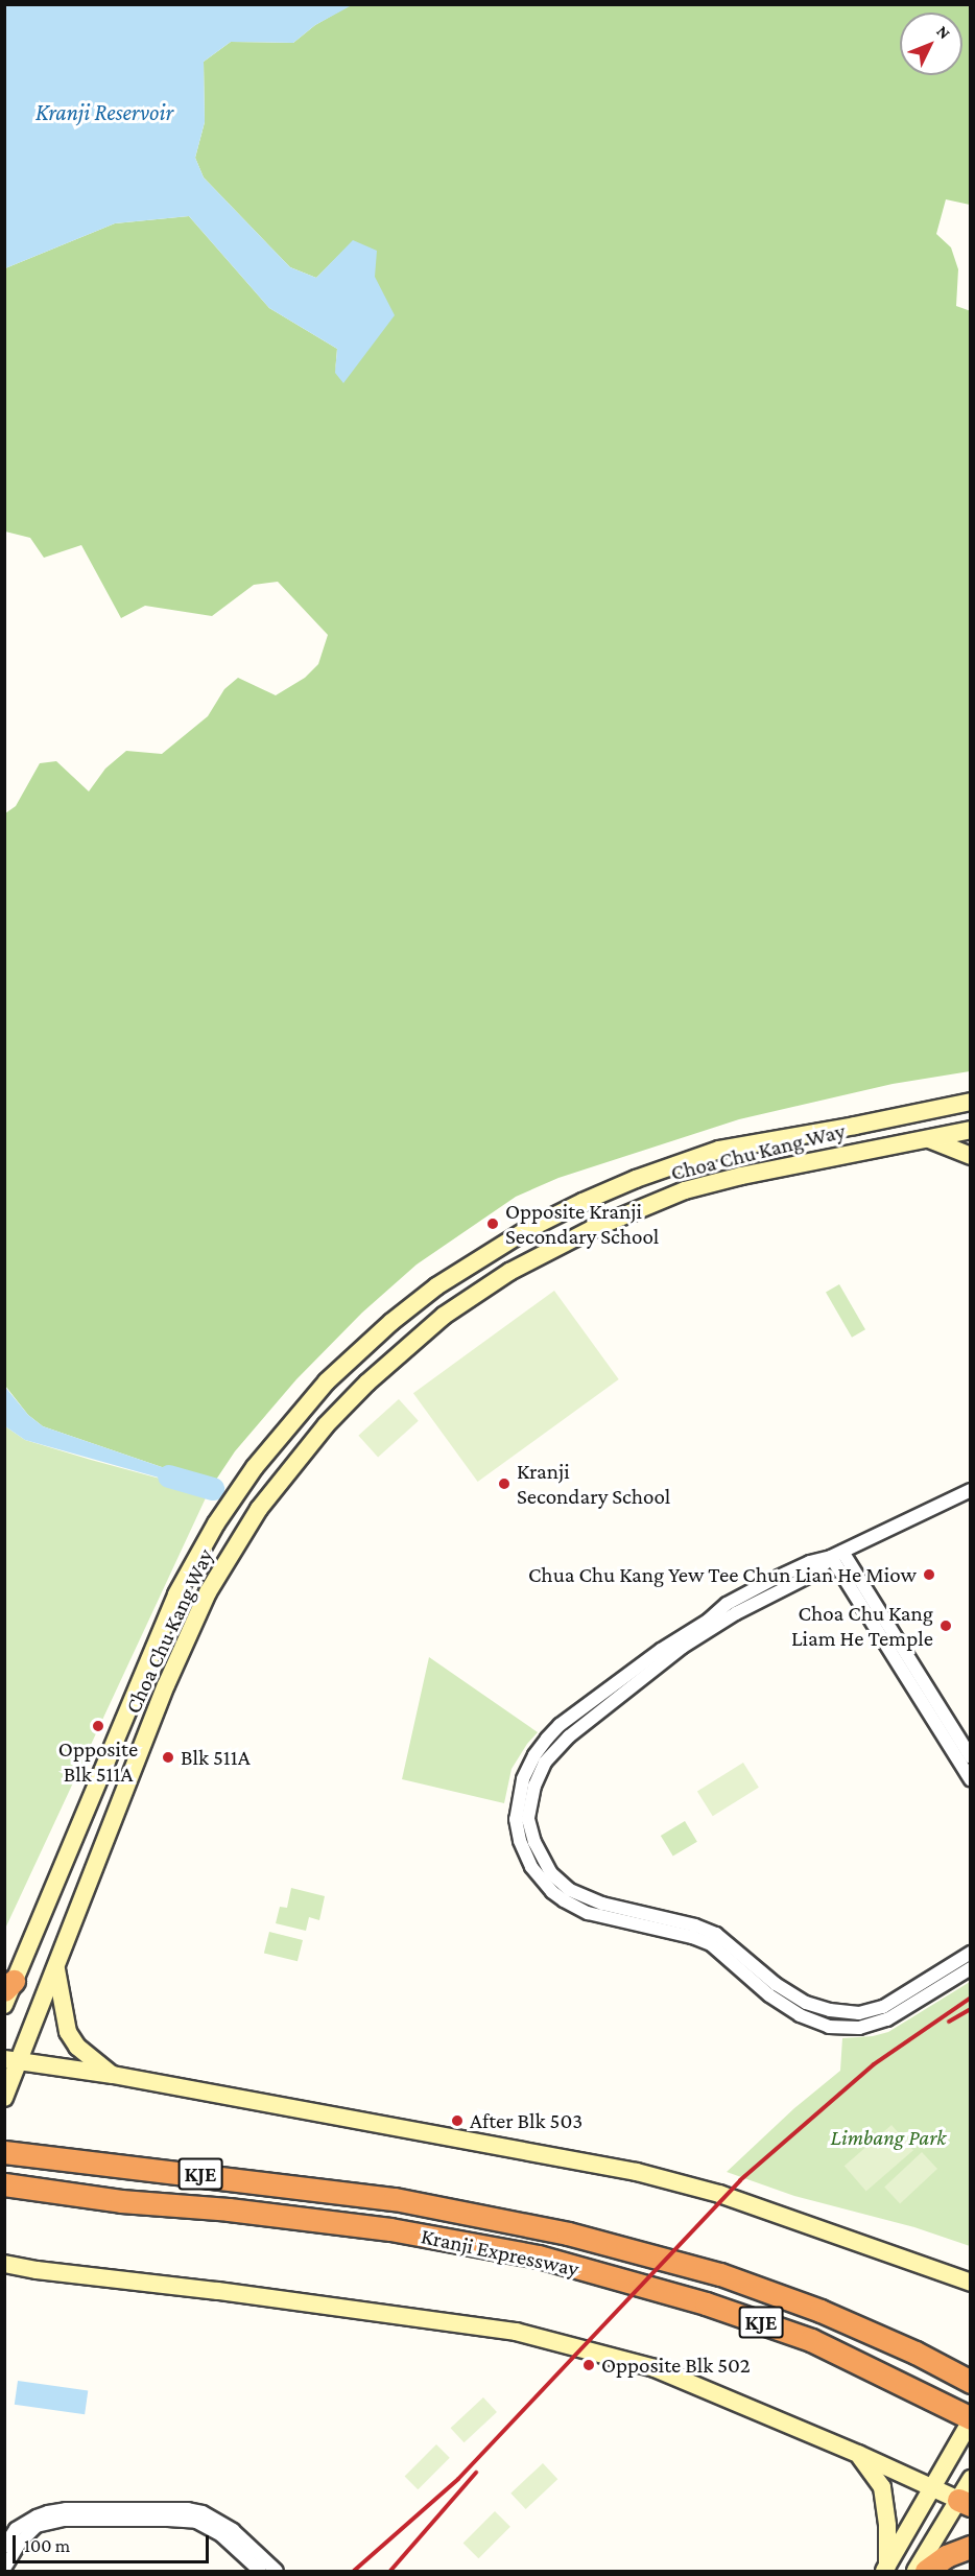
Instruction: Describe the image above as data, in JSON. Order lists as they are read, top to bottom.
{
  "streets": {
    "highway": ["KJE", "Kranji Expressway"],
    "main road": ["Choa Chu Kang Way"]
  },
  "water": ["Kranji Reservoir"],
  "parks": ["Limbang Park"],
  "places": [
    "Opposite Kranji Secondary School",
    "Kranji Secondary School",
    "Chua Chu Kang Yew Tee Chun Lian He Miow",
    "Choa Chu Kang Liam He Temple",
    "Opposite Blk 511A",
    "Blk 511A",
    "After Blk 503",
    "Opposite Blk 502"
  ],
  "scale_bar": "100 m",
  "north": "top right"
}
